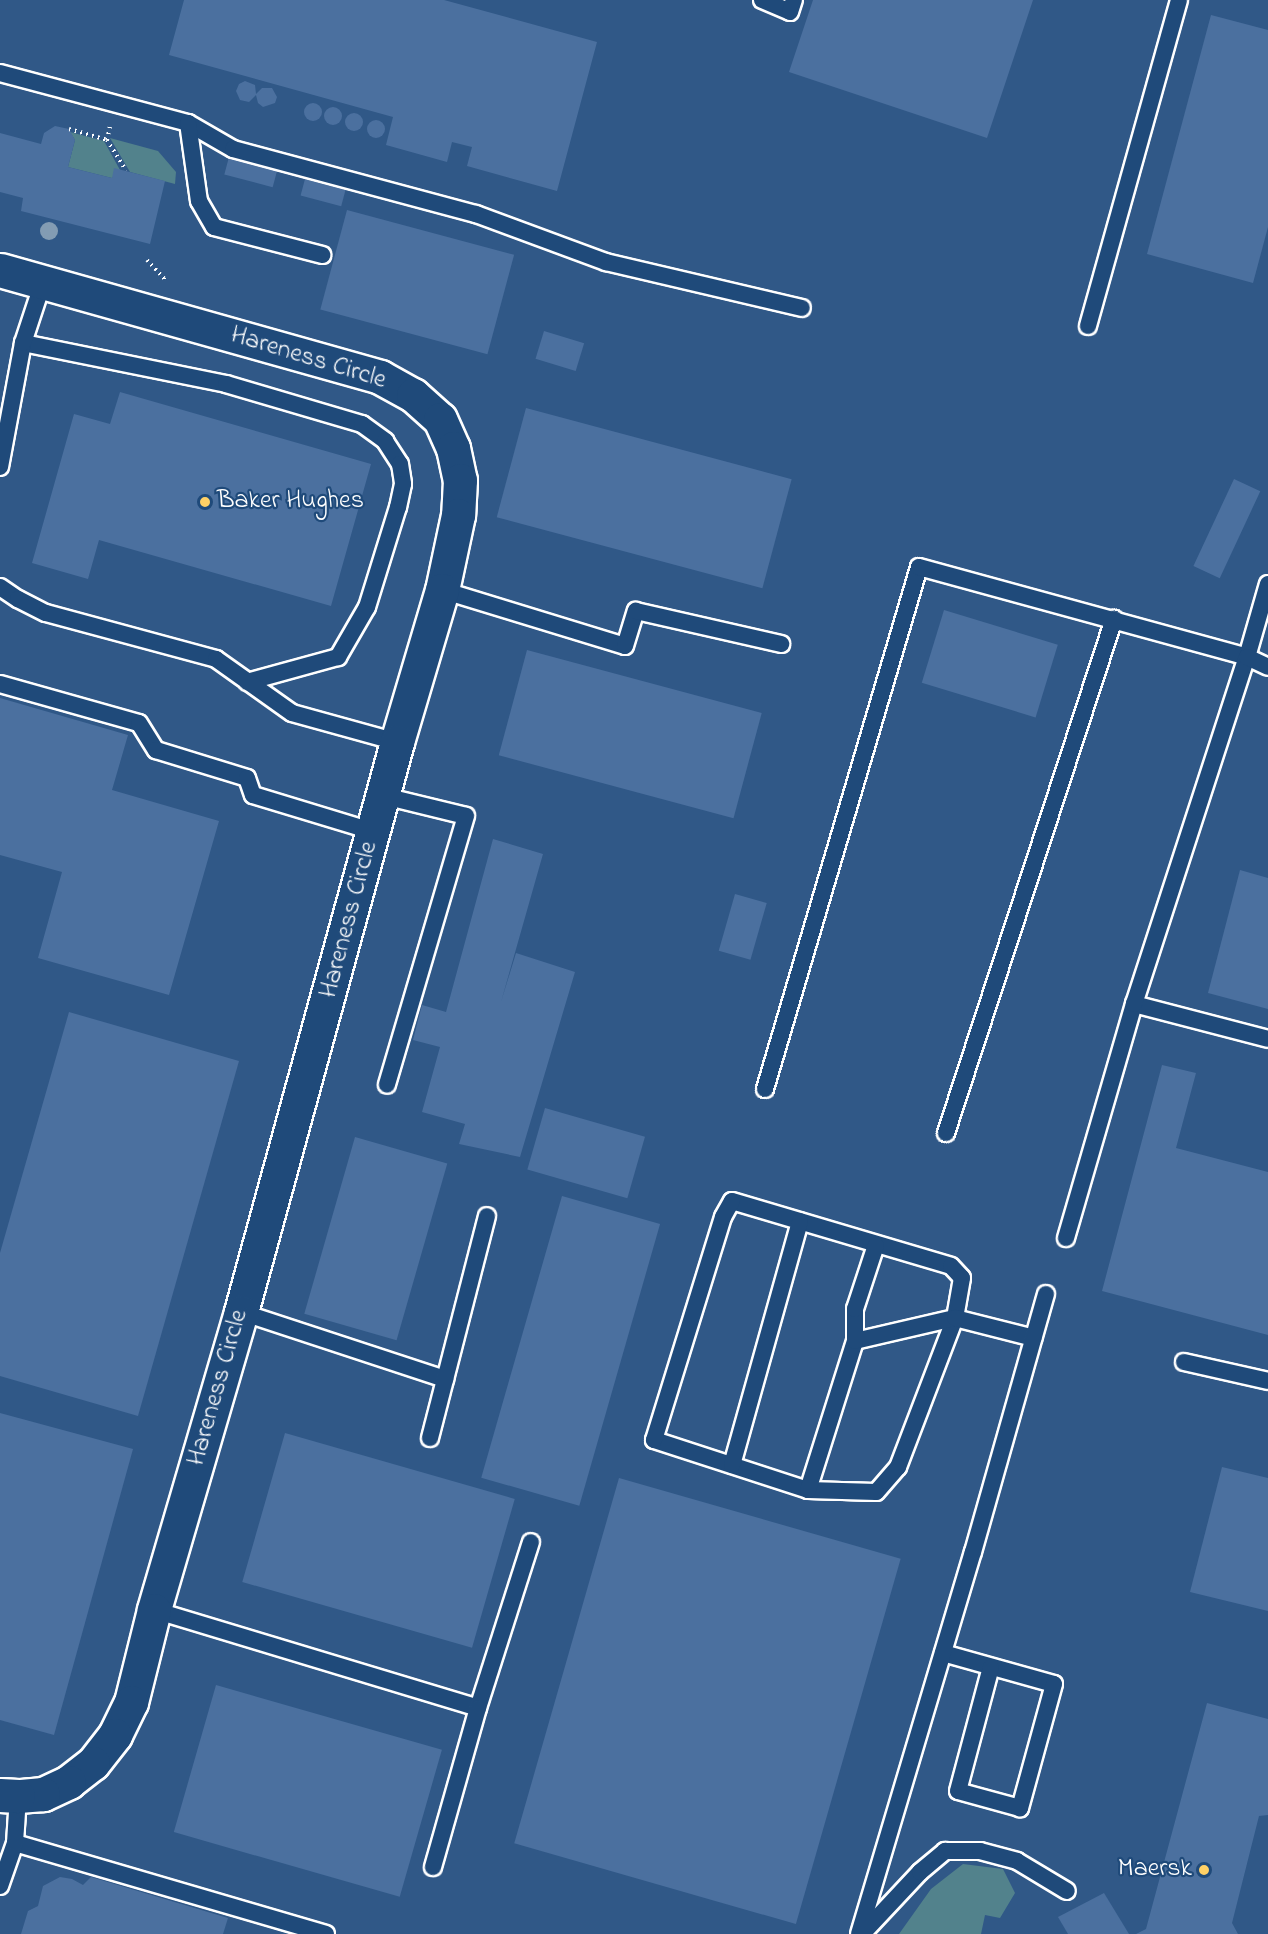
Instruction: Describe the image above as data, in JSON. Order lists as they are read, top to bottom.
{
  "streets": {
    "street": ["Hareness Circle"]
  },
  "places": ["Baker Hughes", "Maersk"]
}
